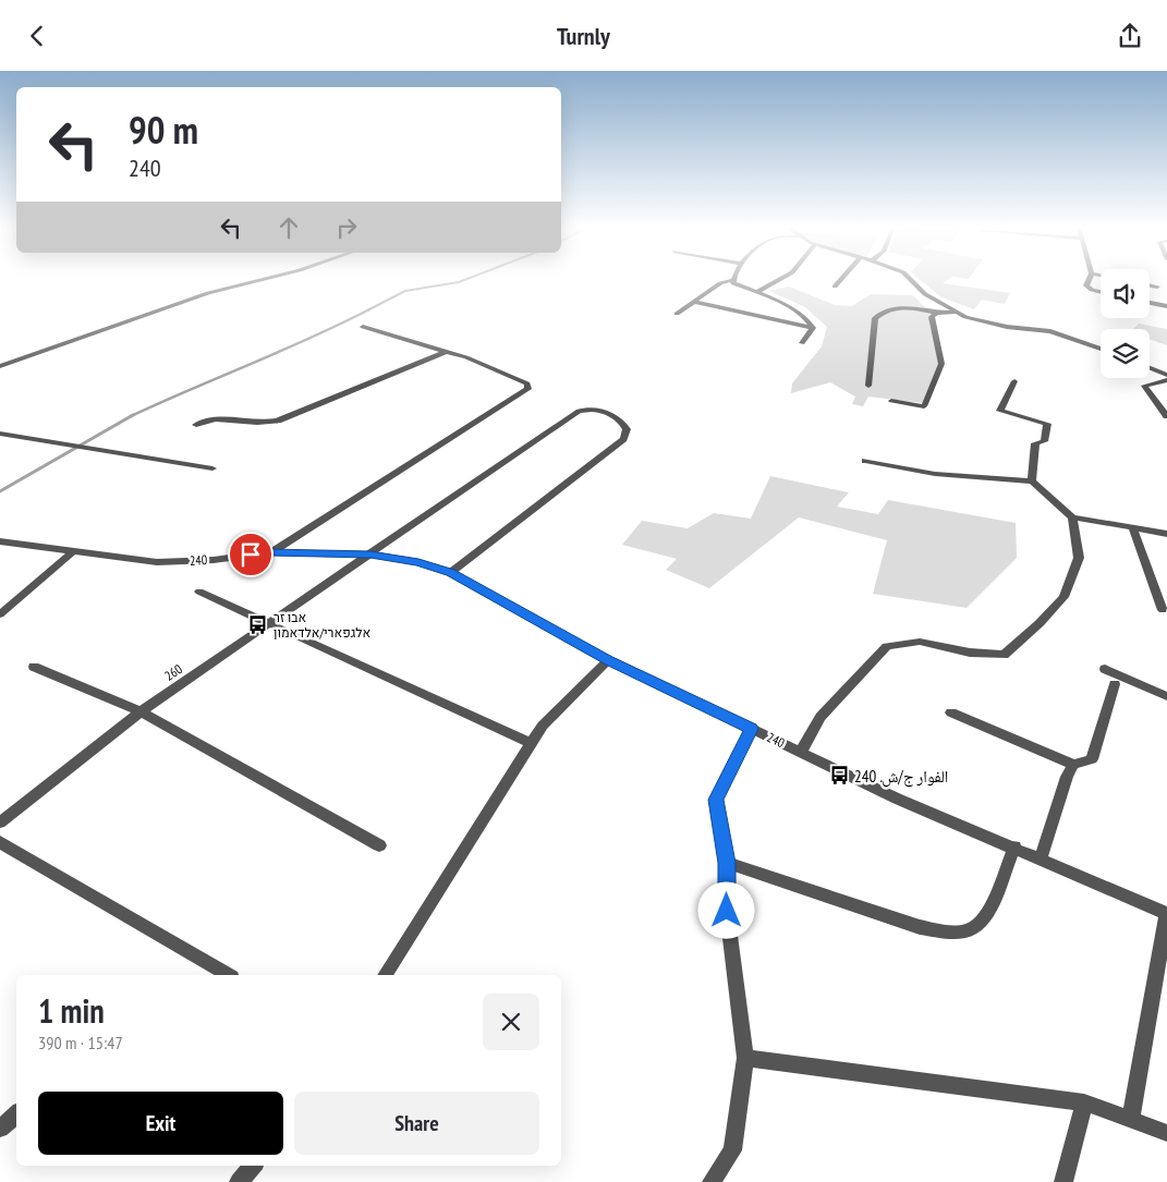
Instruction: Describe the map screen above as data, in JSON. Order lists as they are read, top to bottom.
{
  "streets": {
    "street": ["240", "260"]
  },
  "crossings": [
    ["240", "260"]
  ],
  "places": {
    "bus stop": ["אבו זר אלגפארי/אלדאמון", "الفوار ج/ش. 240"]
  },
  "page": {
    "header": "Turnly",
    "turn": ["90 m", "240"],
    "heading": ["1 min", "390 m · 15:47"],
    "buttons": ["Exit", "Share"]
  }
}
